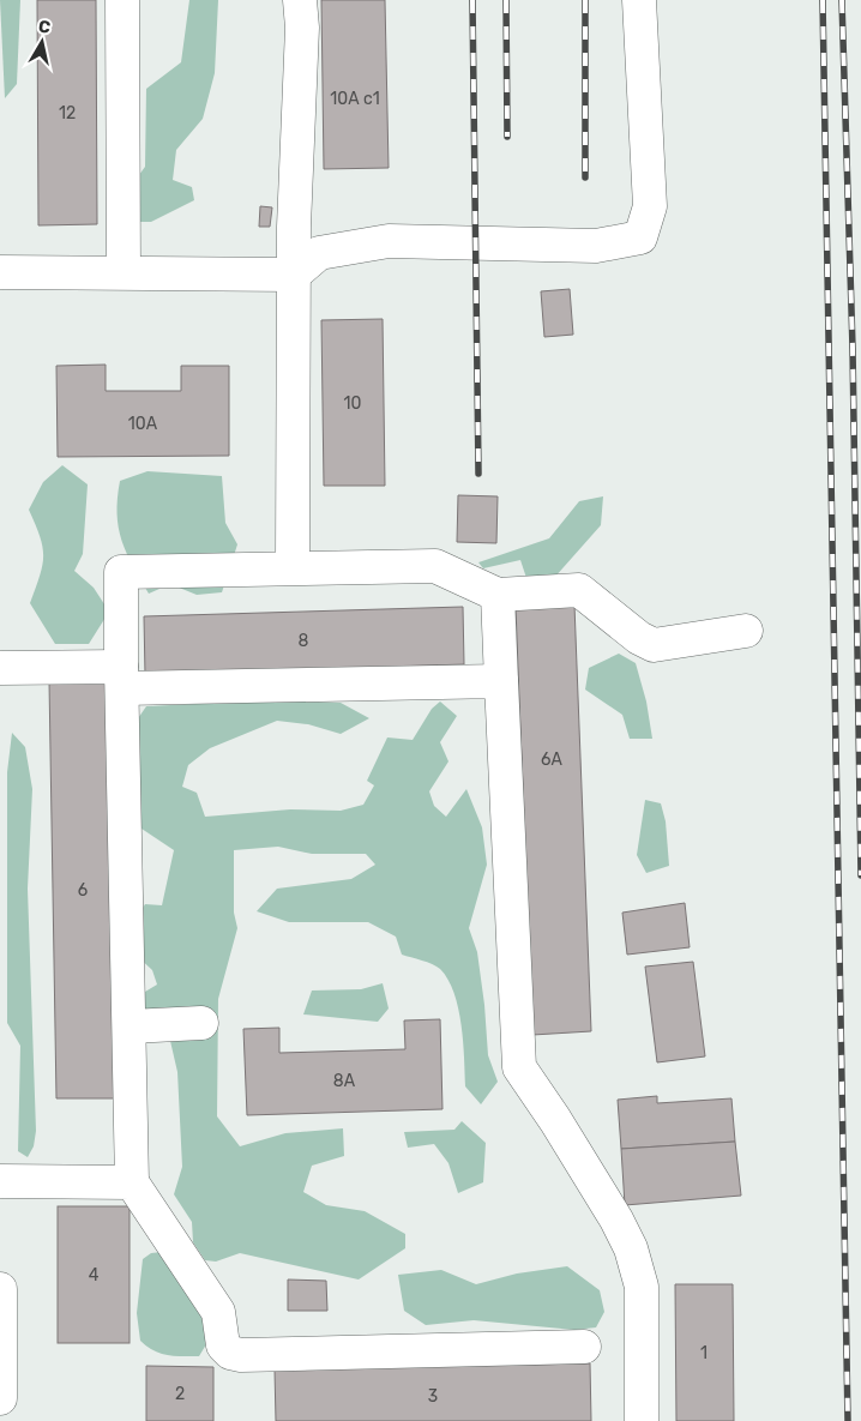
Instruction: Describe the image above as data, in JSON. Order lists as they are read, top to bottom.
{
  "house_numbers": [
    "10А с1",
    "12",
    "10",
    "10А",
    "8",
    "6А",
    "6",
    "8А",
    "4",
    "1",
    "2",
    "3"
  ],
  "north": "top"
}
